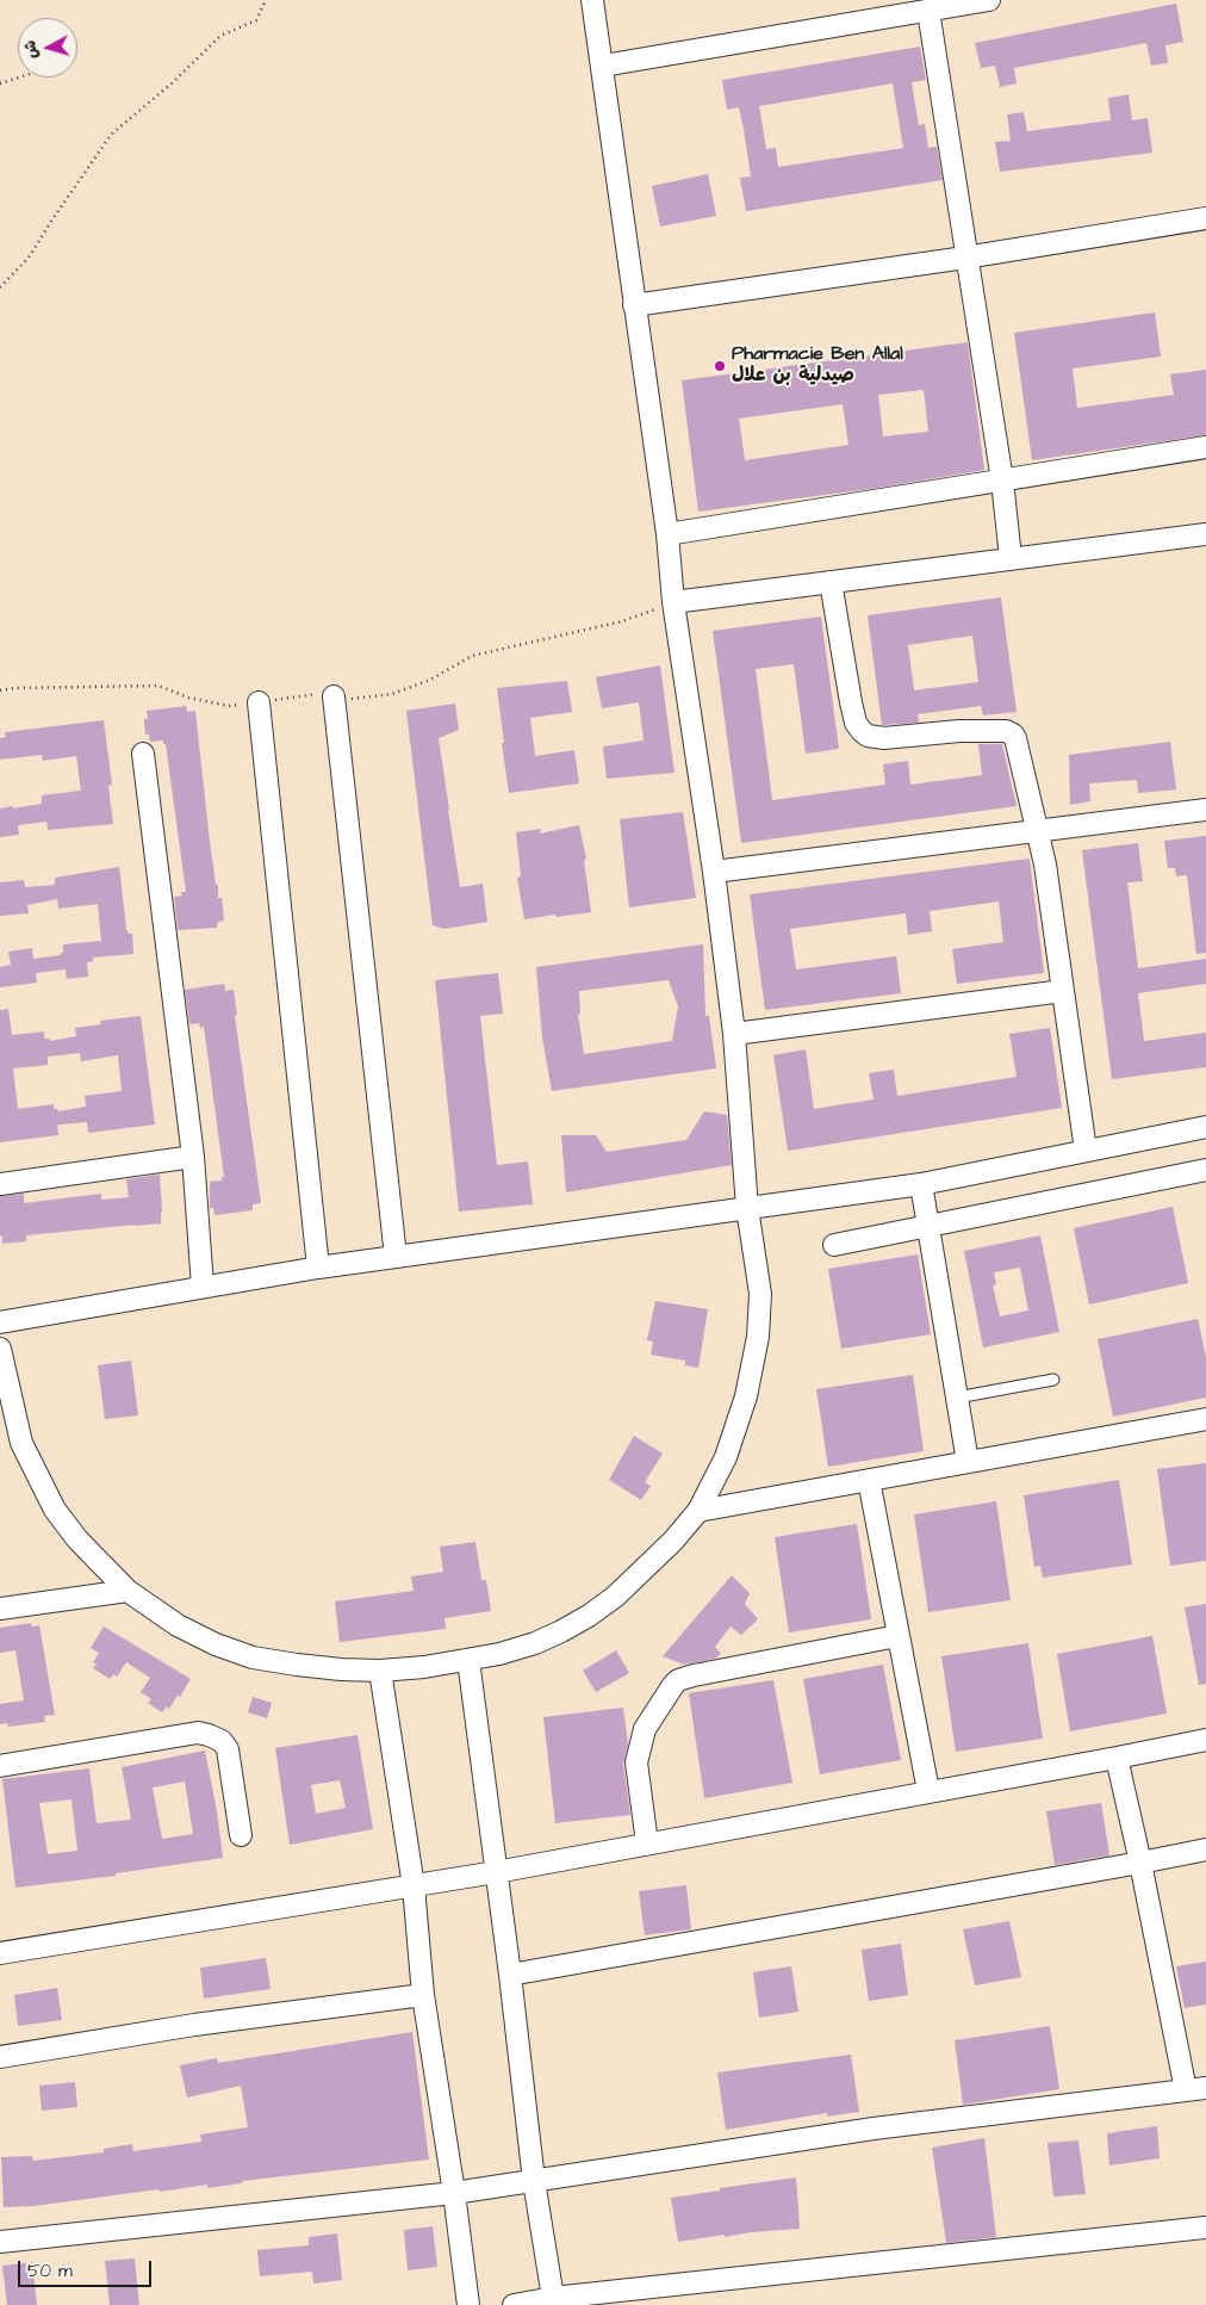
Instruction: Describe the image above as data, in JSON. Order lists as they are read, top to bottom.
{
  "places": ["Pharmacie Ben Allal صيدلية بن علال"],
  "scale_bar": "50 m",
  "north": "left"
}
